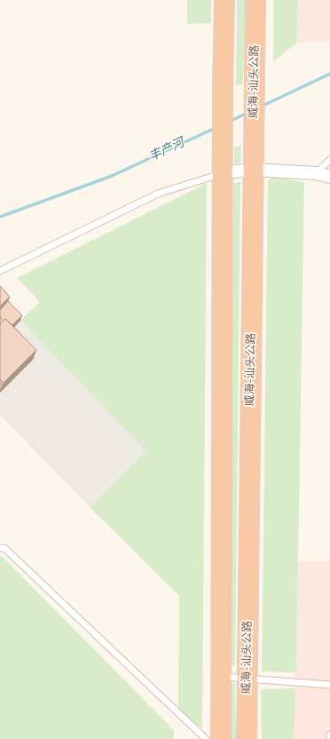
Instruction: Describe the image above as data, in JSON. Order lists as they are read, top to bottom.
{
  "streets": {
    "highway": ["威海-汕头公路"]
  },
  "water": ["丰产河"]
}
